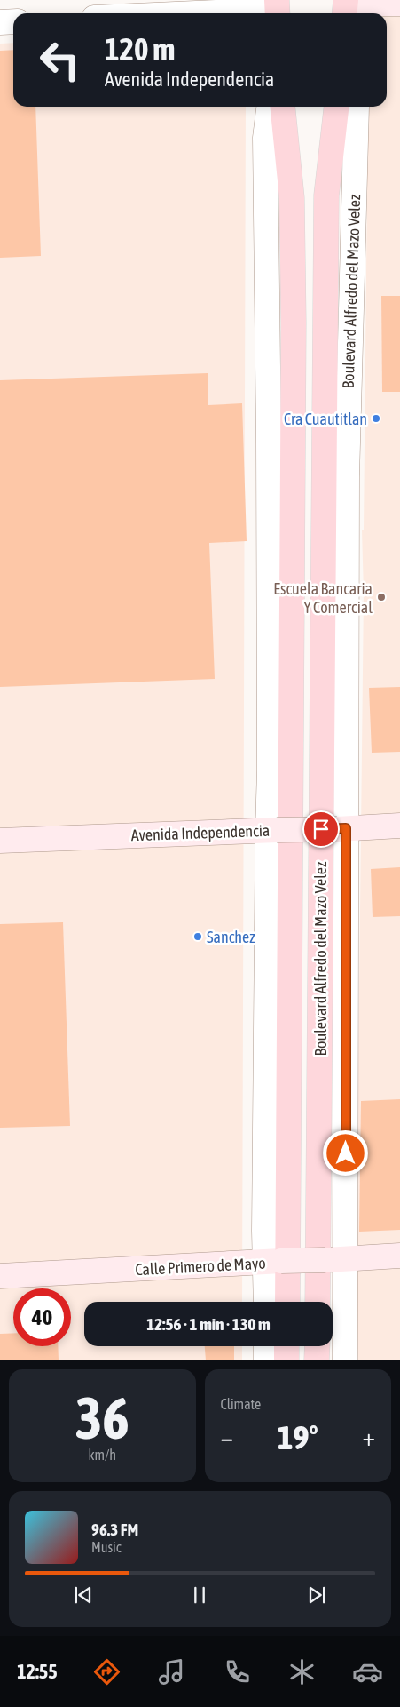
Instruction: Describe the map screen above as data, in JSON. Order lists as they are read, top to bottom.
{
  "streets": {
    "main road": ["Boulevard Alfredo del Mazo Velez", "Avenida Independencia", "Calle Primero de Mayo"]
  },
  "crossings": [
    ["Boulevard Alfredo del Mazo Velez", "Avenida Independencia"],
    ["Boulevard Alfredo del Mazo Velez", "Calle Primero de Mayo"]
  ],
  "places": ["Cra Cuautitlan", "Escuela Bancaria Y Comercial", "Sanchez"],
  "page": {
    "turn": ["120 m", "Avenida Independencia"],
    "limit": "40",
    "trip": "12:56 · 1 min · 130 m",
    "tile": [
      ["36", "km/h"],
      "Climate"
    ],
    "heat": ["−", "19°", "+"],
    "song": ["96.3 FM", "Music"],
    "tabs": "12:55"
  }
}
